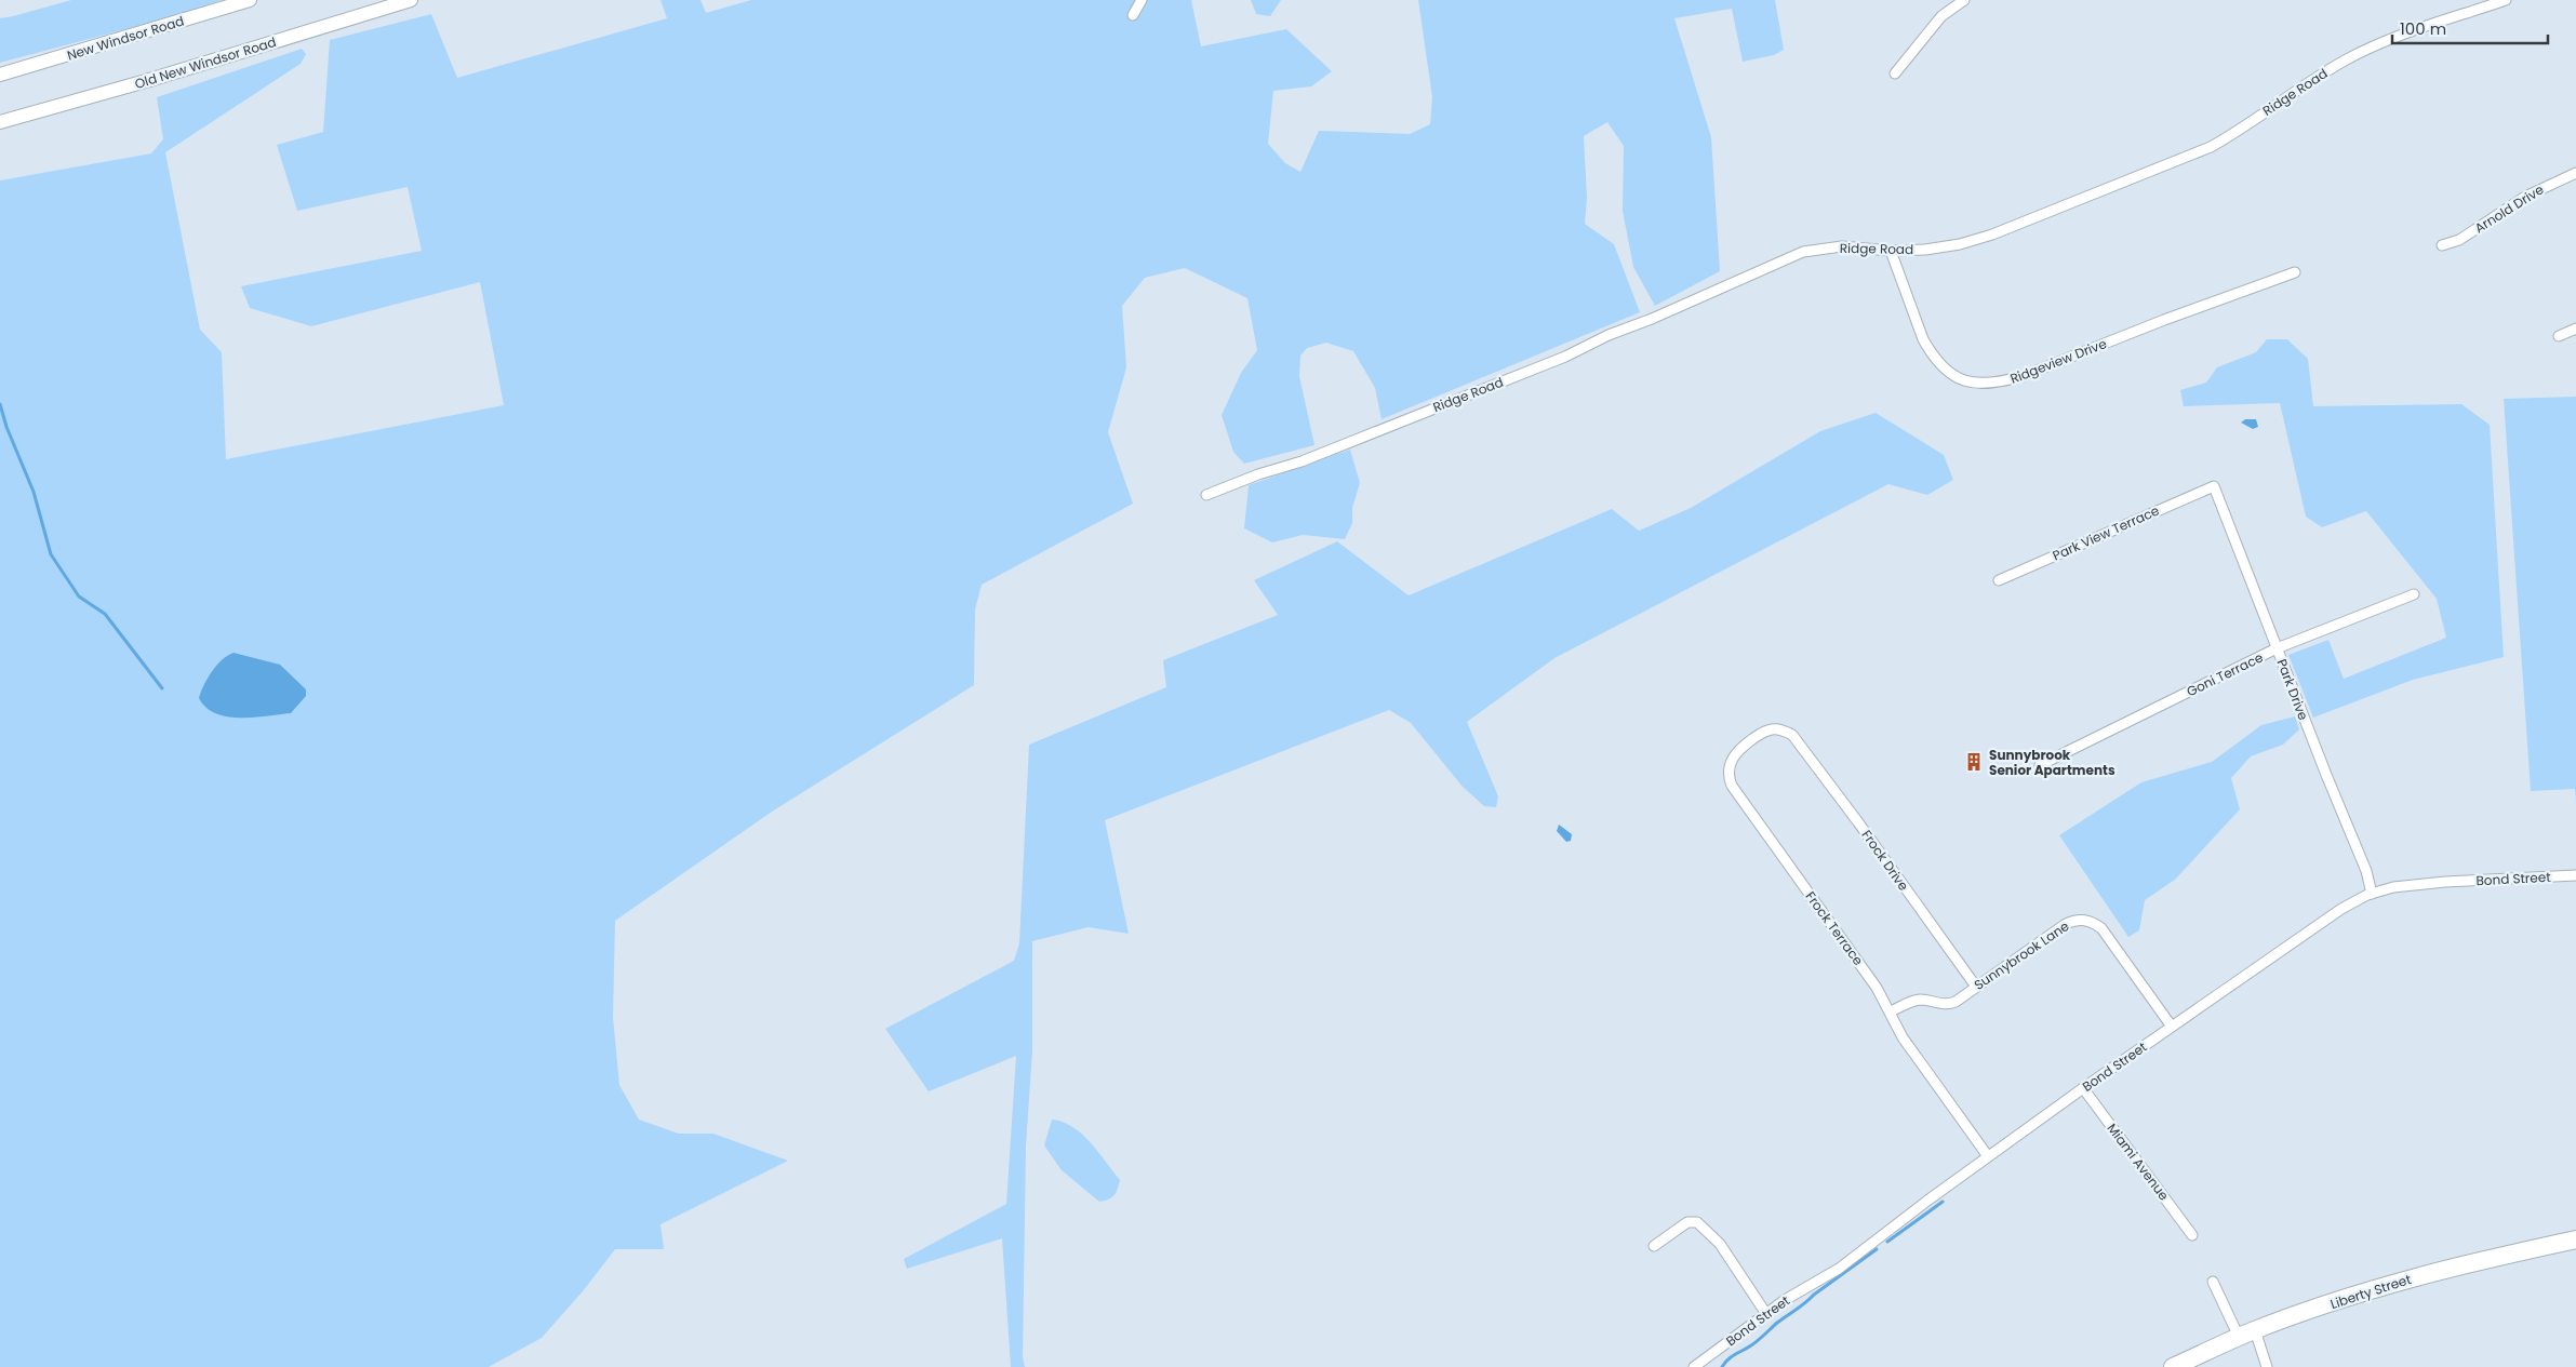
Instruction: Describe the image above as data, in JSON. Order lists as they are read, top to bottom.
{
  "streets": {
    "highway": ["Liberty Street"],
    "street": [
      "New Windsor Road",
      "Old New Windsor Road",
      "Ridge Road",
      "Arnold Drive",
      "Ridgeview Drive",
      "Park View Terrace",
      "Goni Terrace",
      "Park Drive",
      "Frock Drive",
      "Bond Street",
      "Frock Terrace",
      "Sunnybrook Lane",
      "Miami Avenue"
    ]
  },
  "crossings": [
    ["Ridge Road", "Ridgeview Drive"],
    ["Park View Terrace", "Park Drive"],
    ["Goni Terrace", "Park Drive"],
    ["Park Drive", "Bond Street"],
    ["Frock Drive", "Frock Terrace"],
    ["Frock Drive", "Sunnybrook Lane"],
    ["Bond Street", "Frock Terrace"],
    ["Bond Street", "Sunnybrook Lane"],
    ["Bond Street", "Miami Avenue"],
    ["Frock Terrace", "Sunnybrook Lane"]
  ],
  "places": {
    "building": ["Sunnybrook Senior Apartments"]
  },
  "scale_bar": "100 m"
}
